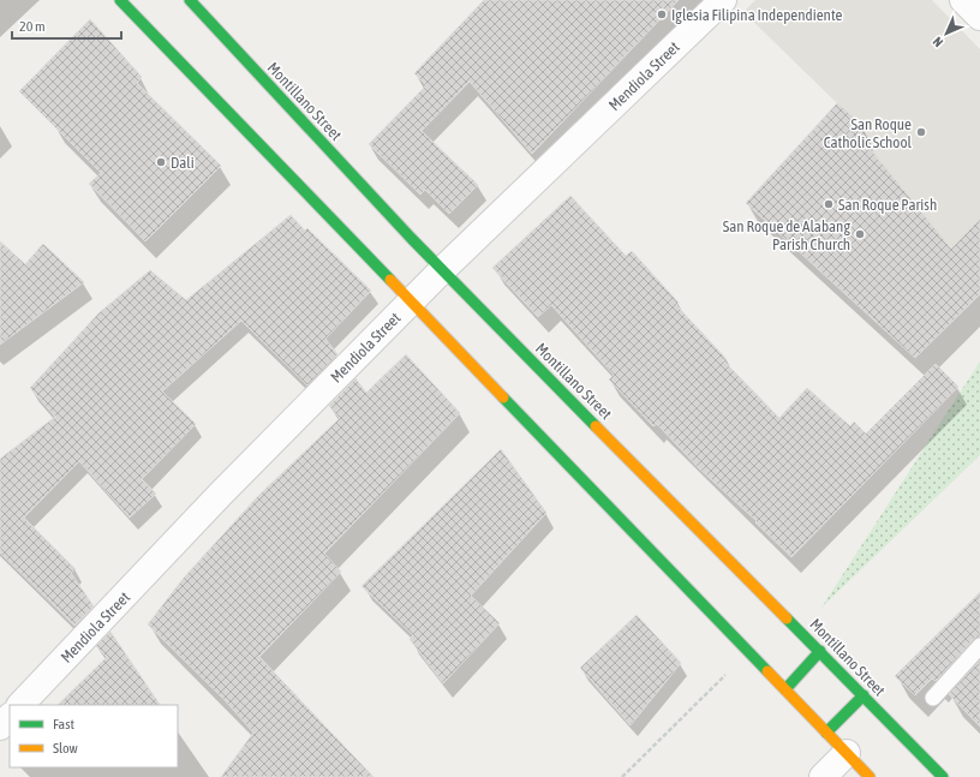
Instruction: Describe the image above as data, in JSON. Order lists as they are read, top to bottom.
{
  "streets": {
    "main road": ["Montillano Street"],
    "street": ["Mendiola Street"]
  },
  "crossings": [
    ["Mendiola Street", "Montillano Street"]
  ],
  "places": [
    "Iglesia Filipina Independiente",
    "San Roque Catholic School",
    "Dali",
    "San Roque Parish",
    "San Roque de Alabang Parish Church"
  ],
  "legend": ["Fast", "Slow"],
  "scale_bar": "20 m",
  "north": "bottom left"
}
